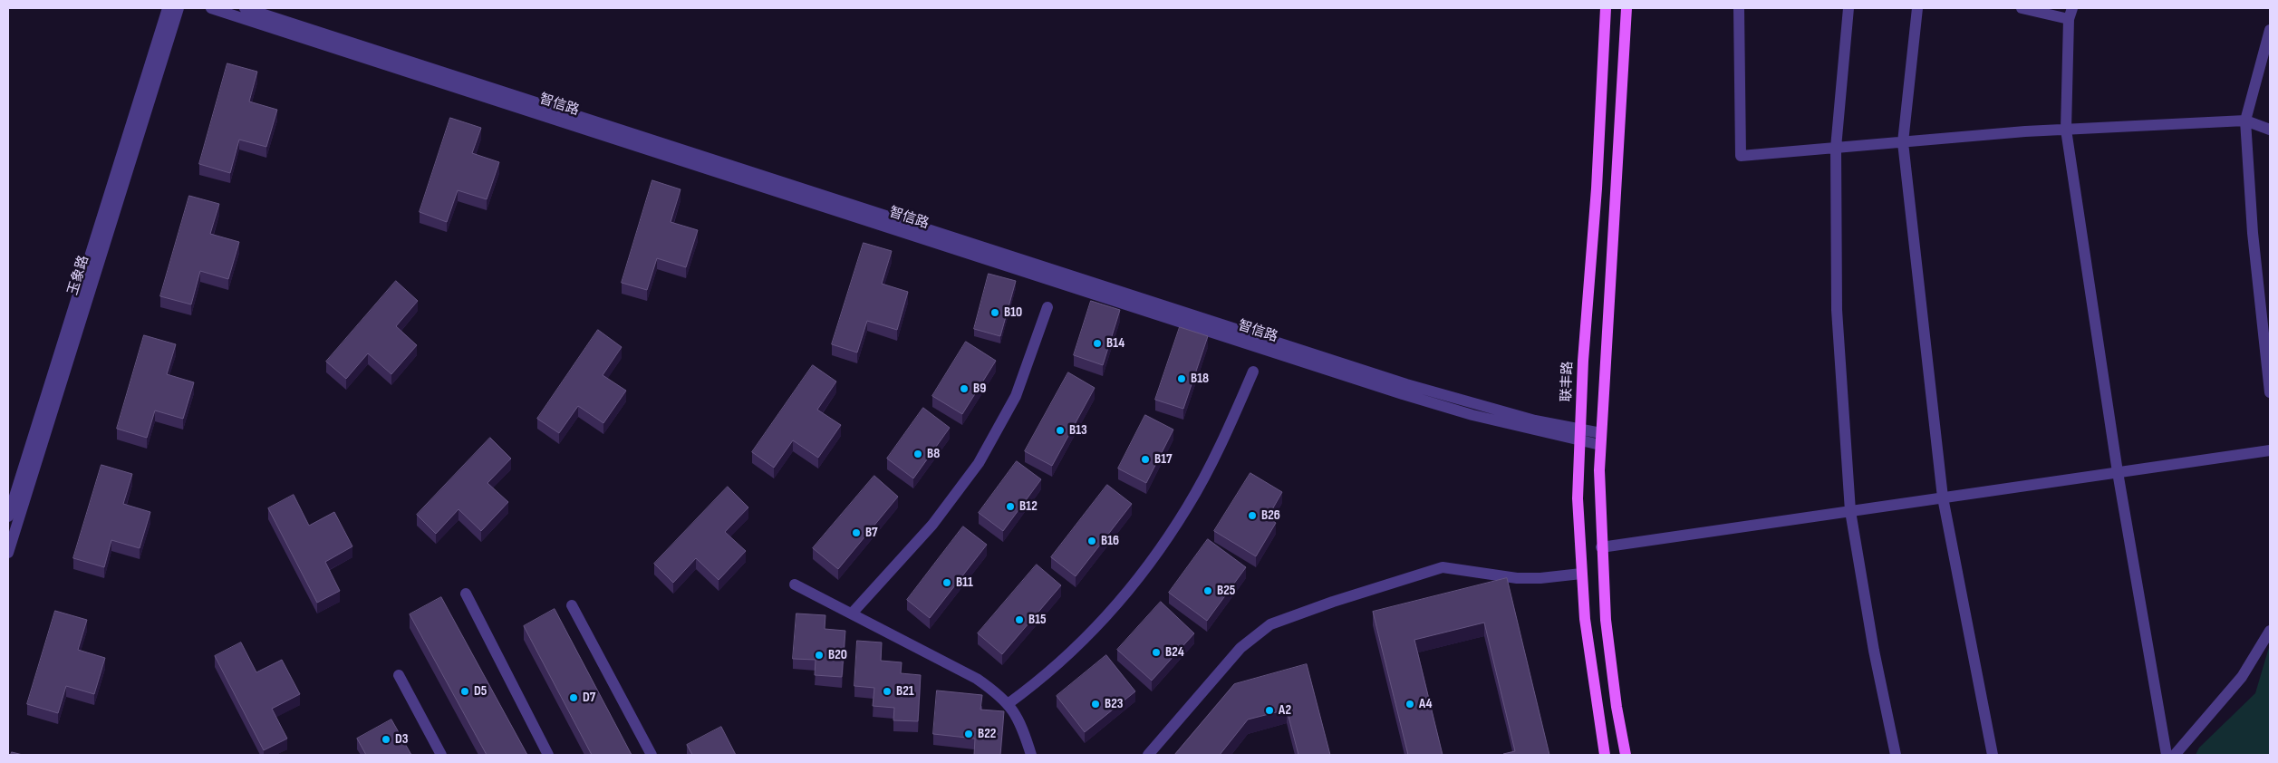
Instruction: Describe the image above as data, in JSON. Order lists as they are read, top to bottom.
{
  "streets": {
    "main road": ["联丰路"],
    "street": ["智信路", "玉象路"]
  },
  "crossings": [
    ["智信路", "联丰路"]
  ],
  "places": [
    "B10",
    "B14",
    "B18",
    "B9",
    "B13",
    "B8",
    "B17",
    "B12",
    "B26",
    "B7",
    "B16",
    "B11",
    "B25",
    "B15",
    "B24",
    "B20",
    "D5",
    "B21",
    "D7",
    "B23",
    "A4",
    "A2",
    "B22",
    "D3"
  ]
}
